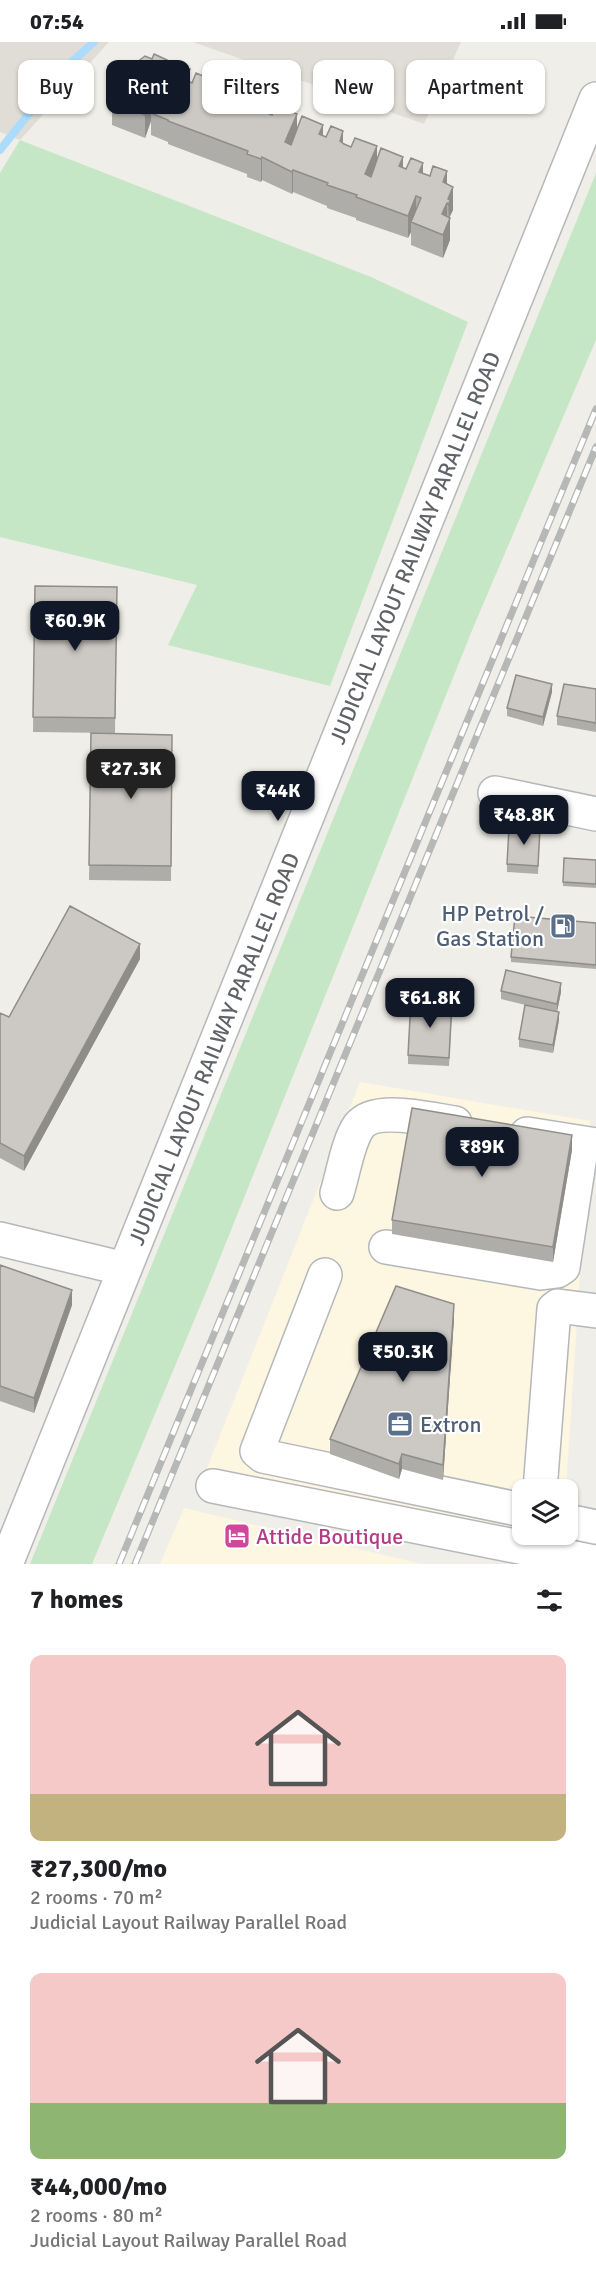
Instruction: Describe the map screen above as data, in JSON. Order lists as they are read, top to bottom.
{
  "streets": {
    "street": ["JUDICIAL LAYOUT RAILWAY PARALLEL ROAD"]
  },
  "places": {
    "fuel station": ["HP Petrol / Gas Station"],
    "office": ["Extron"],
    "hotel": ["Attide Boutique"]
  },
  "page": {
    "status": "07:54",
    "chip": [
      "Buy",
      "Rent",
      "Filters",
      "New",
      "Apartment"
    ],
    "price": [
      "₹60.9K",
      "₹27.3K",
      "₹44K",
      "₹48.8K",
      "₹61.8K",
      "₹89K",
      "₹50.3K"
    ],
    "heading": "7 homes",
    "list": [
      {
        "name": "₹27,300/mo",
        "note": "2 rooms · 70 m² · Judicial Layout Railway Parallel Road"
      },
      {
        "name": "₹44,000/mo",
        "note": "2 rooms · 80 m² · Judicial Layout Railway Parallel Road"
      }
    ]
  }
}
